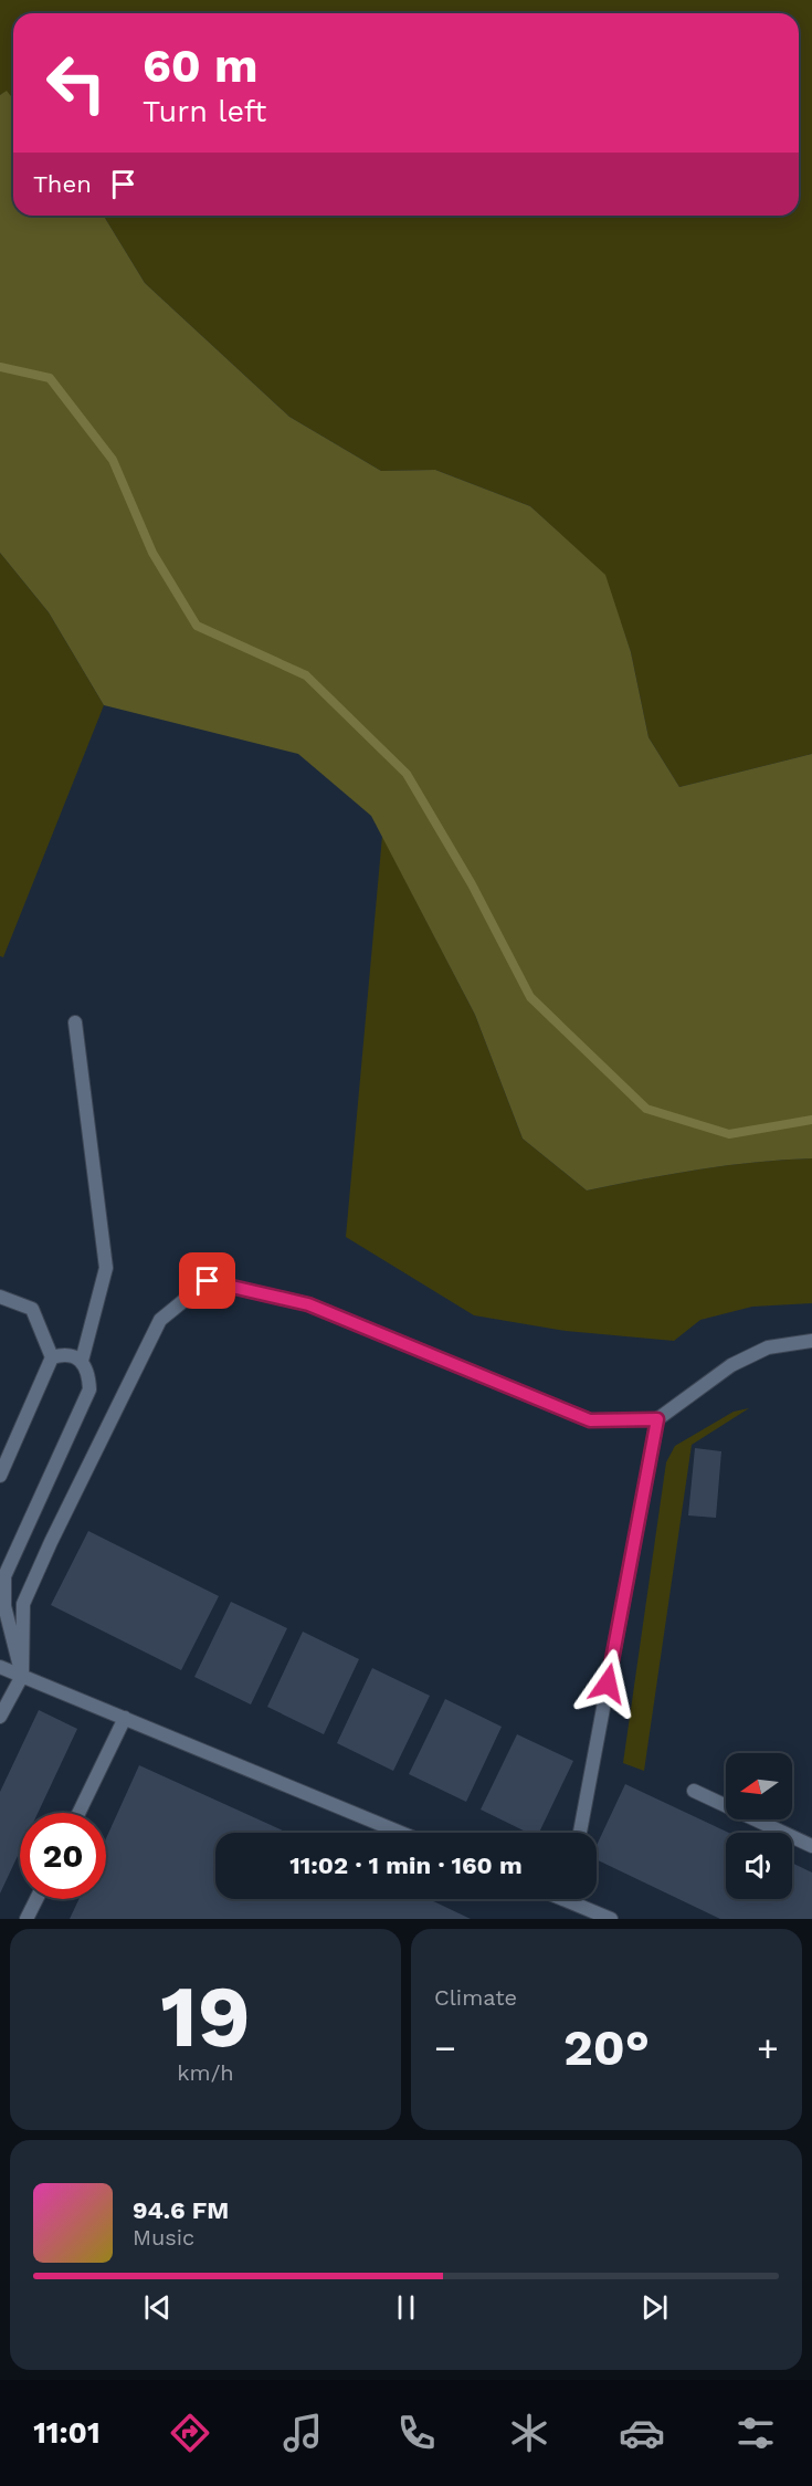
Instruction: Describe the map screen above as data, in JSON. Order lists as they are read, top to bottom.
{
  "north": "left",
  "page": {
    "turn": ["60 m", "Turn left"],
    "then": "Then",
    "limit": "20",
    "trip": "11:02 · 1 min · 160 m",
    "tile": [
      ["19", "km/h"],
      "Climate"
    ],
    "heat": ["−", "20°", "+"],
    "song": ["94.6 FM", "Music"],
    "tabs": "11:01"
  }
}
